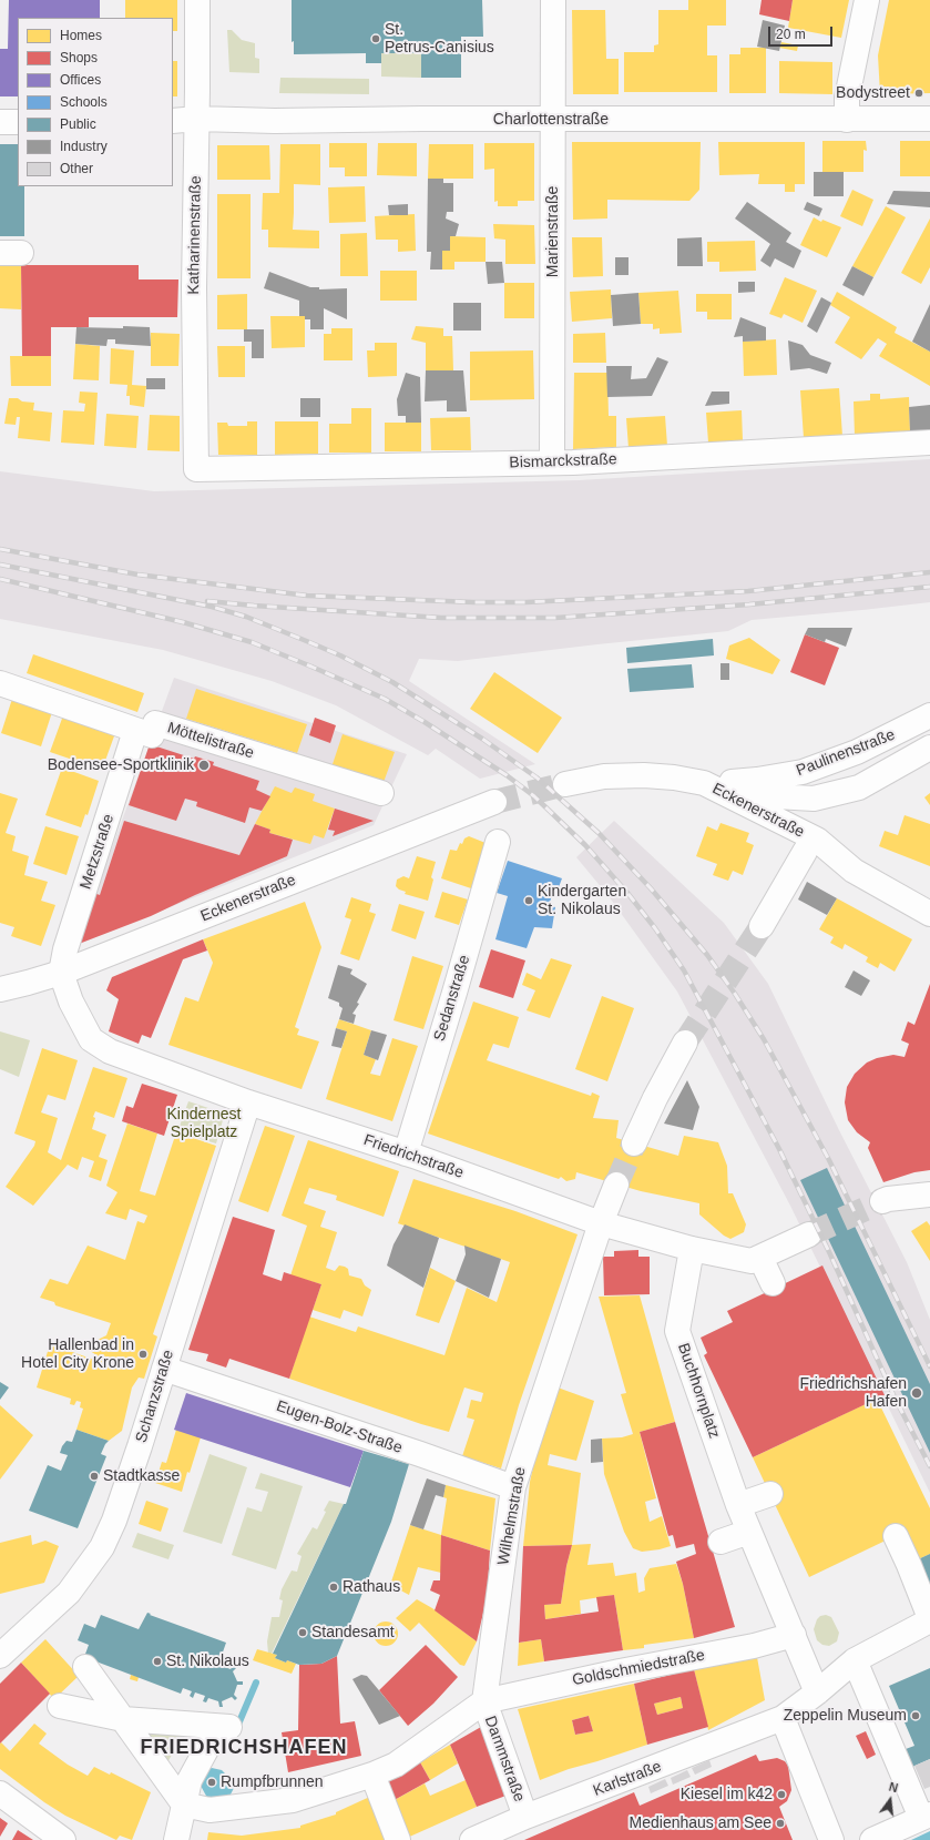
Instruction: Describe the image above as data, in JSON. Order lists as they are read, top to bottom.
{
  "streets": {
    "street": [
      "Charlottenstraße",
      "Marienstraße",
      "Katharinenstraße",
      "Bismarckstraße",
      "Möttelistraße",
      "Paulinenstraße",
      "Eckenerstraße",
      "Metzstraße",
      "Sedanstraße",
      "Friedrichstraße",
      "Buchhornplatz",
      "Schanzstraße",
      "Eugen-Bolz-Straße",
      "Wilhelmstraße",
      "Goldschmiedstraße",
      "Dammstraße",
      "Karlstraße"
    ]
  },
  "crossings": [
    ["Charlottenstraße", "Marienstraße"],
    ["Charlottenstraße", "Katharinenstraße"],
    ["Marienstraße", "Bismarckstraße"],
    ["Katharinenstraße", "Bismarckstraße"],
    ["Möttelistraße", "Metzstraße"],
    ["Paulinenstraße", "Eckenerstraße"],
    ["Eckenerstraße", "Metzstraße"],
    ["Eckenerstraße", "Friedrichstraße"],
    ["Metzstraße", "Friedrichstraße"],
    ["Sedanstraße", "Friedrichstraße"],
    ["Friedrichstraße", "Buchhornplatz"],
    ["Friedrichstraße", "Schanzstraße"],
    ["Friedrichstraße", "Wilhelmstraße"],
    ["Buchhornplatz", "Goldschmiedstraße"],
    ["Schanzstraße", "Eugen-Bolz-Straße"],
    ["Eugen-Bolz-Straße", "Wilhelmstraße"],
    ["Wilhelmstraße", "Goldschmiedstraße"],
    ["Wilhelmstraße", "Dammstraße"],
    ["Goldschmiedstraße", "Dammstraße"],
    ["Dammstraße", "Karlstraße"]
  ],
  "districts": ["FRIEDRICHSHAFEN"],
  "parks": ["Kindernest Spielplatz"],
  "places": [
    "St. Petrus-Canisius",
    "Bodystreet",
    "Bodensee-Sportklinik",
    "Kindergarten St. Nikolaus",
    "Hallenbad in Hotel City Krone",
    "Friedrichshafen Hafen",
    "Stadtkasse",
    "Rathaus",
    "Standesamt",
    "St. Nikolaus",
    "Zeppelin Museum",
    "Rumpfbrunnen",
    "Kiesel im k42",
    "Medienhaus am See"
  ],
  "legend": [
    "Homes",
    "Shops",
    "Offices",
    "Schools",
    "Public",
    "Industry",
    "Other"
  ],
  "scale_bar": "20 m",
  "north": "top"
}
